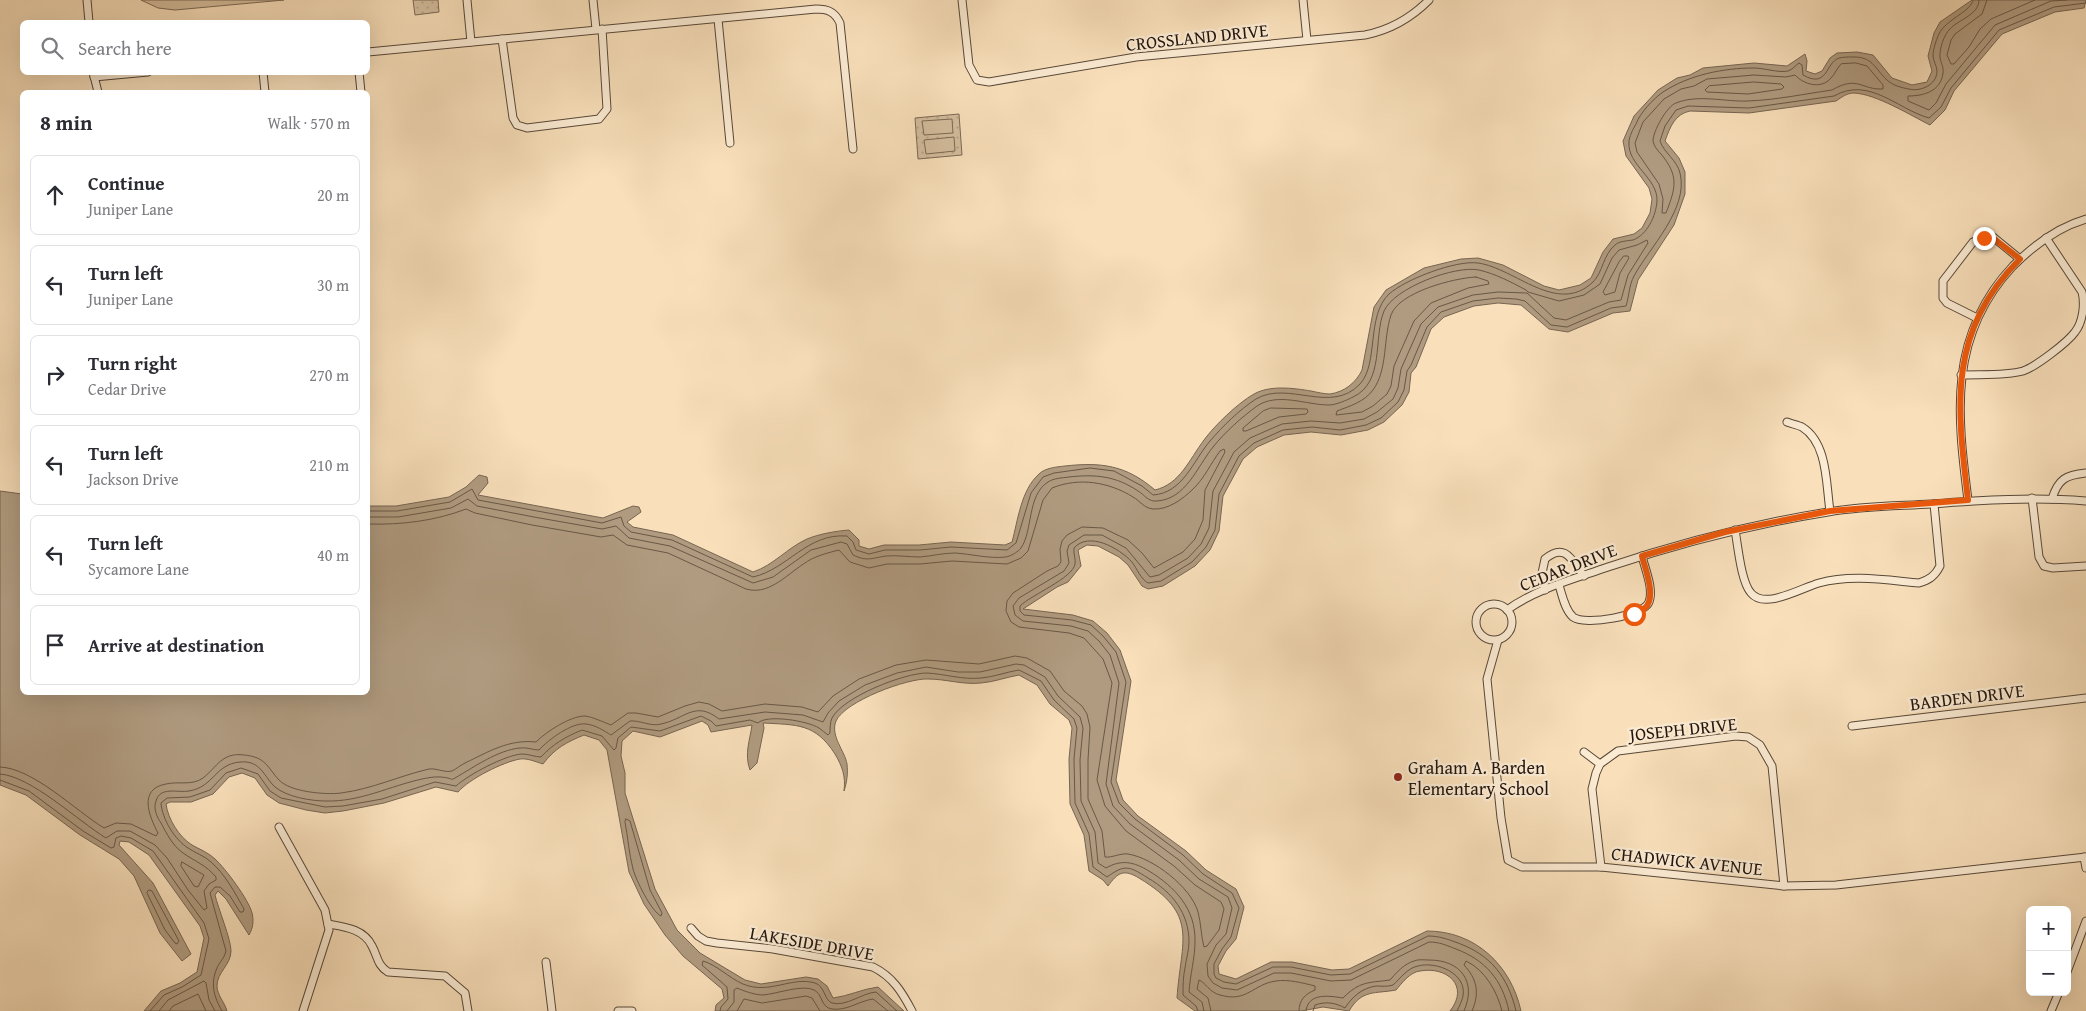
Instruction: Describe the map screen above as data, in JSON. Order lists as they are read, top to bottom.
{
  "streets": {
    "street": [
      "CROSSLAND DRIVE",
      "CEDAR DRIVE",
      "BARDEN DRIVE",
      "JOSEPH DRIVE",
      "CHADWICK AVENUE",
      "LAKESIDE DRIVE"
    ]
  },
  "crossings": [
    ["CEDAR DRIVE", "CHADWICK AVENUE"],
    ["JOSEPH DRIVE", "CHADWICK AVENUE"]
  ],
  "places": ["Graham A. Barden Elementary School"],
  "page": {
    "search": "Search here",
    "heading": ["8 min", "Walk · 570 m"],
    "list": [
      ["Continue", "Juniper Lane", "20 m"],
      ["Turn left", "Juniper Lane", "30 m"],
      ["Turn right", "Cedar Drive", "270 m"],
      ["Turn left", "Jackson Drive", "210 m"],
      ["Turn left", "Sycamore Lane", "40 m"],
      "Arrive at destination"
    ],
    "map_buttons": ["+", "−"]
  }
}
